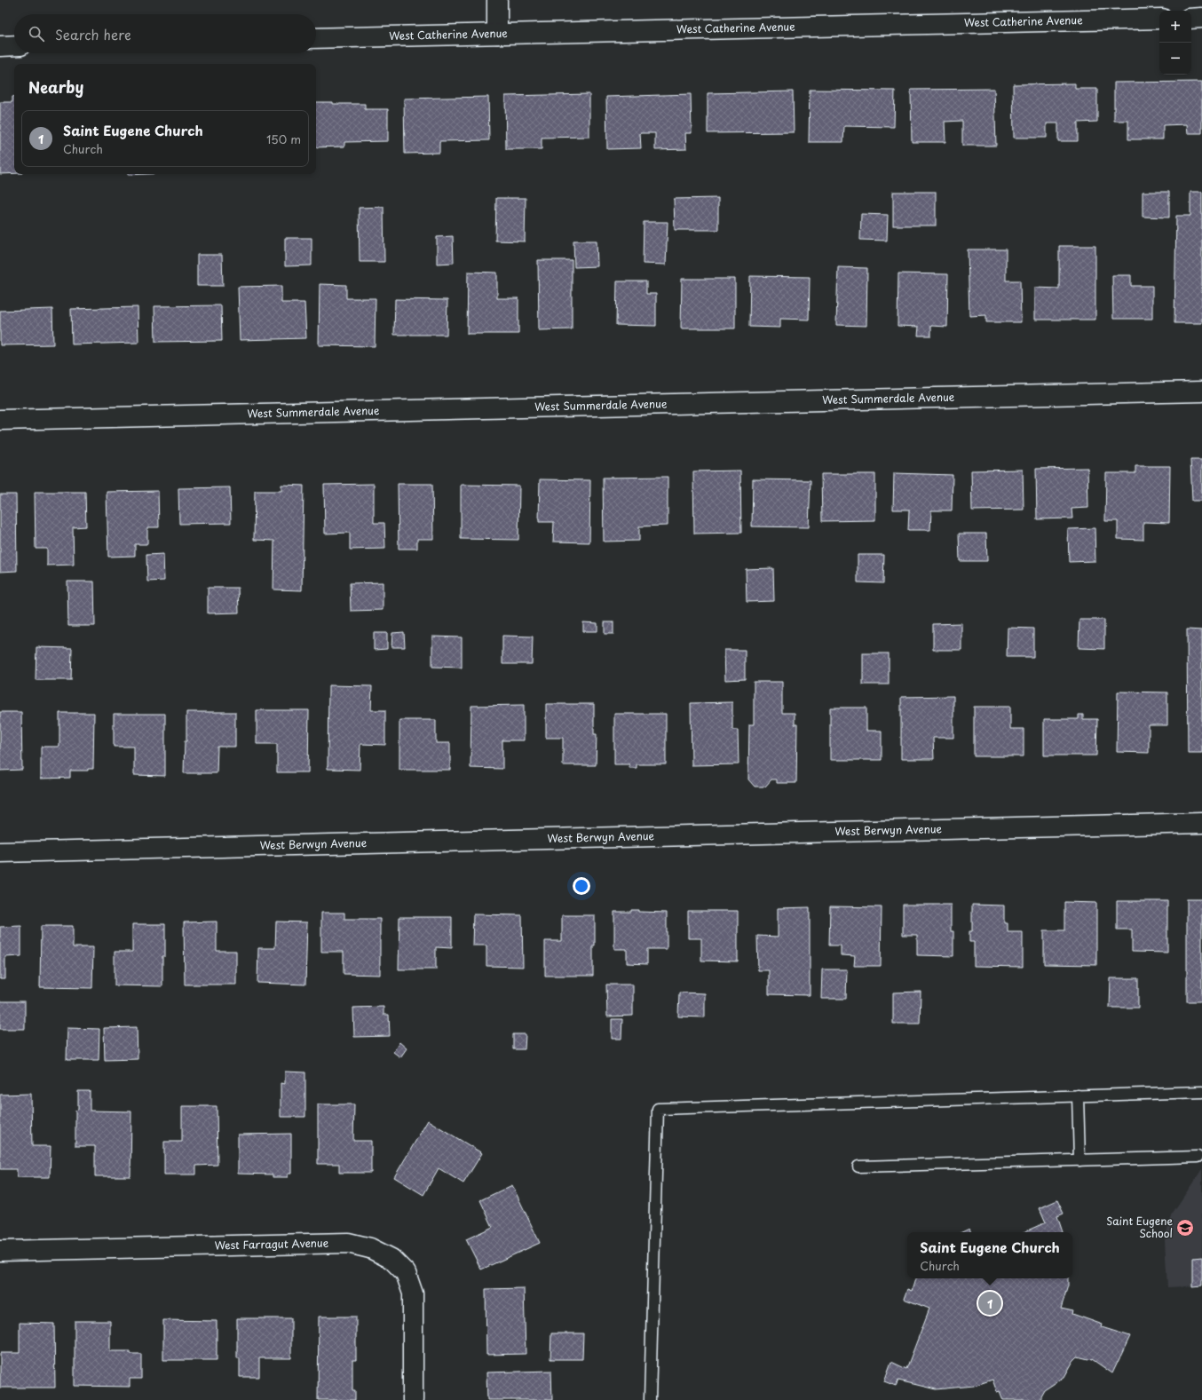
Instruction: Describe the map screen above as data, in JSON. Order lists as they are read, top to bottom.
{
  "streets": {
    "street": [
      "West Catherine Avenue",
      "West Summerdale Avenue",
      "West Berwyn Avenue",
      "West Farragut Avenue"
    ]
  },
  "places": {
    "school or university": ["Saint Eugene School"]
  },
  "page": {
    "map_buttons": ["+", "−"],
    "search": "Search here",
    "heading": "Nearby",
    "list": [
      {
        "mark": "1",
        "name": "Saint Eugene Church",
        "note": "Church",
        "value": "150 m"
      }
    ],
    "popup": ["Saint Eugene Church", "Church"],
    "pins": "1"
  }
}
